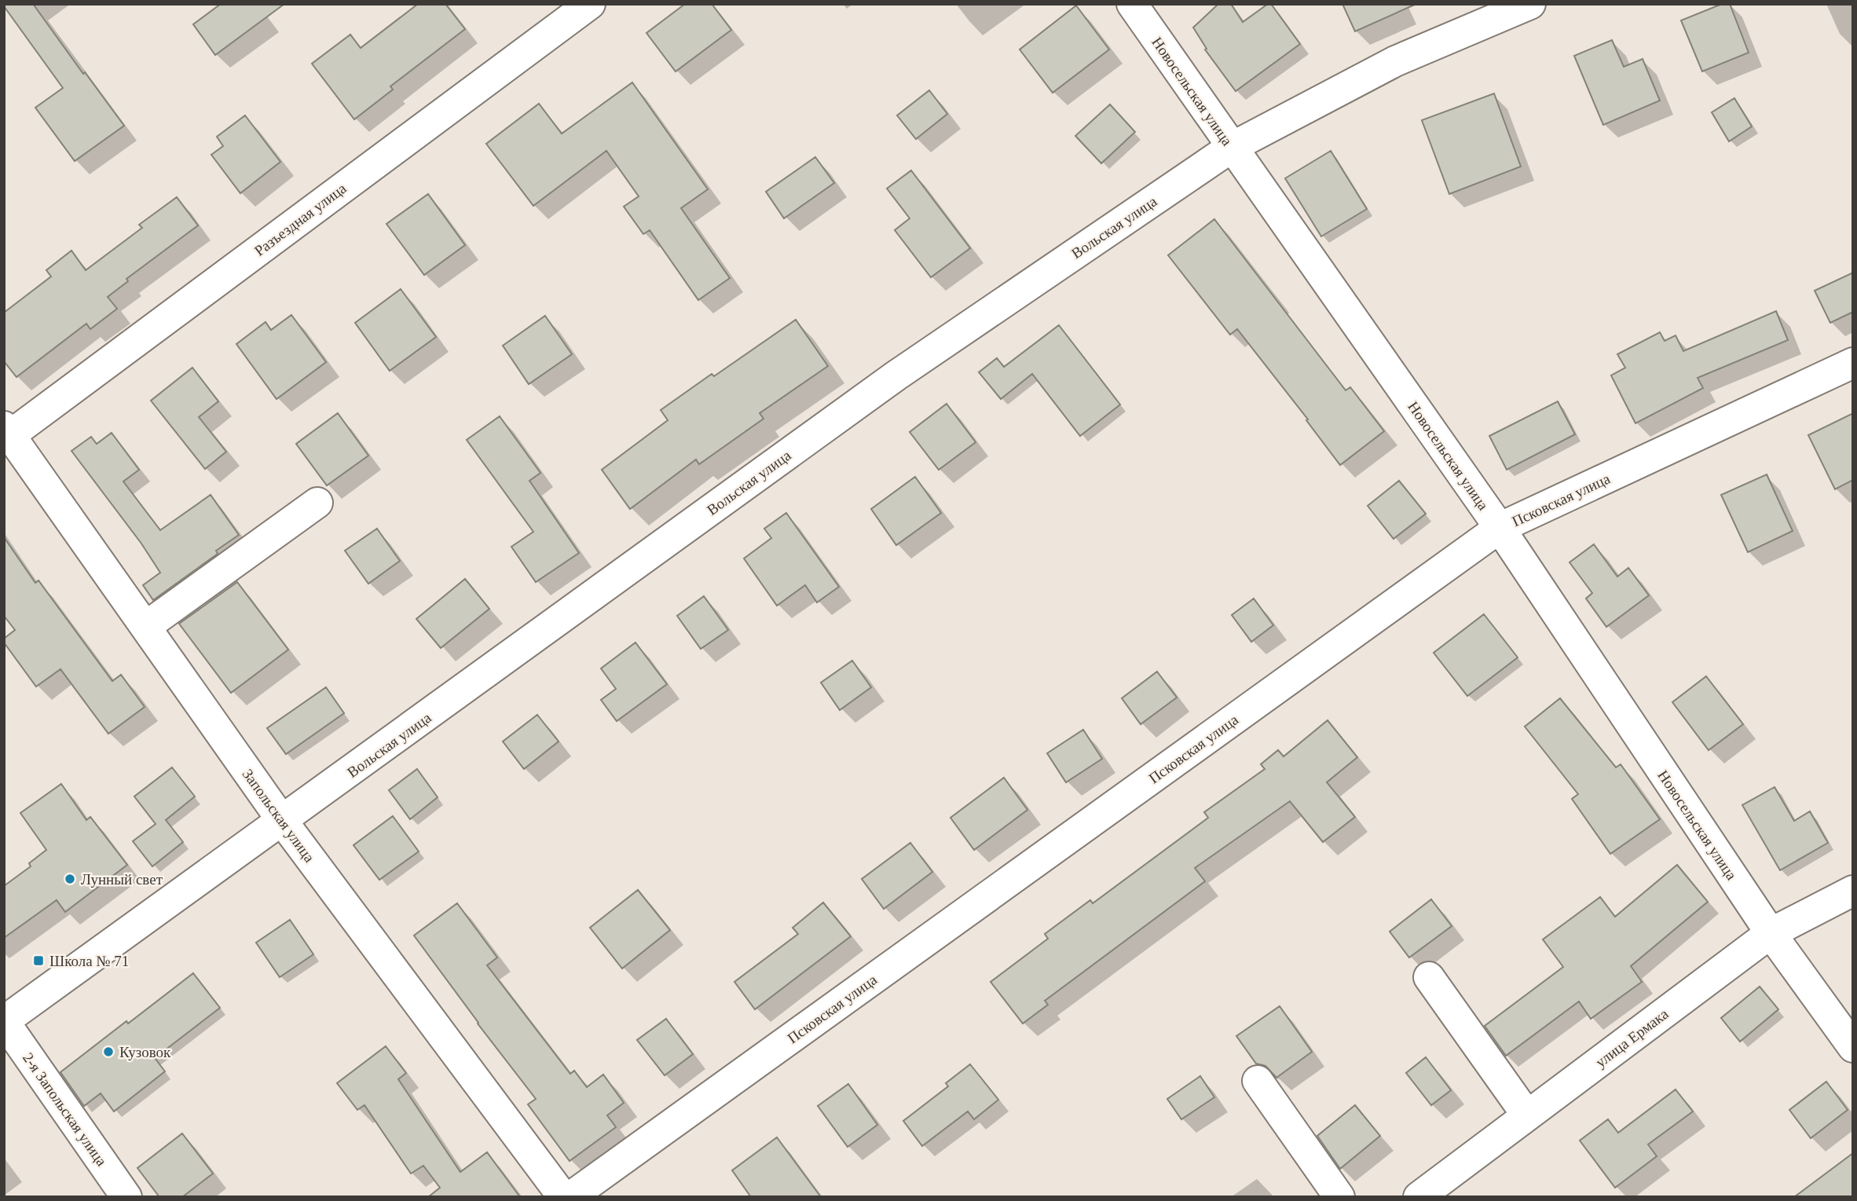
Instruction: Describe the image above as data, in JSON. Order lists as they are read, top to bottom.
{
  "streets": {
    "street": [
      "Новосельская улица",
      "Разъездная улица",
      "Вольская улица",
      "Псковская улица",
      "Запольская улица",
      "улица Ермака",
      "2-я Запольская улица"
    ]
  },
  "crossings": [
    ["Новосельская улица", "Вольская улица"],
    ["Новосельская улица", "Псковская улица"],
    ["Новосельская улица", "улица Ермака"],
    ["Разъездная улица", "Запольская улица"],
    ["Вольская улица", "Запольская улица"],
    ["Вольская улица", "2-я Запольская улица"]
  ],
  "places": {
    "other": ["Лунный свет", "Кузовок"],
    "transit": ["Школа № 71"]
  }
}
